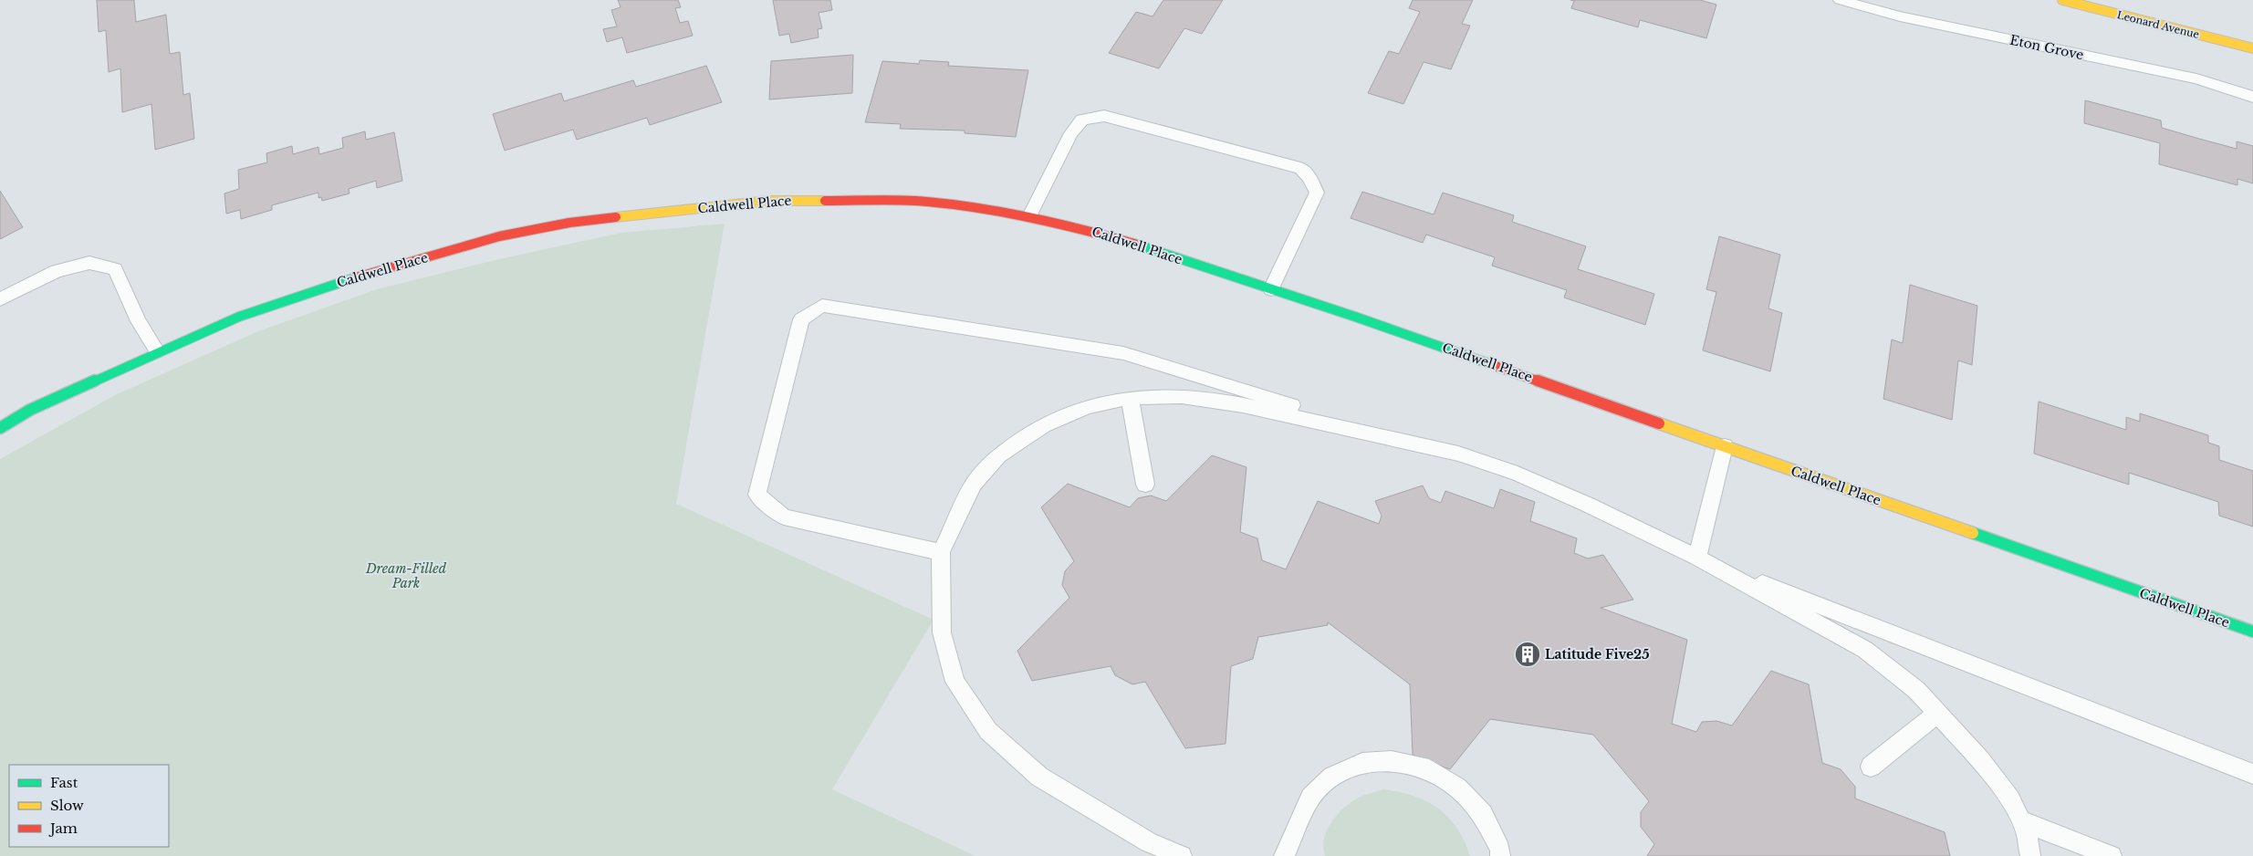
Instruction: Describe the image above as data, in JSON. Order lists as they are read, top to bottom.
{
  "streets": {
    "street": ["Leonard Avenue", "Caldwell Place"],
    "lane": ["Eton Grove"]
  },
  "parks": ["Dream-Filled Park"],
  "places": {
    "building": ["Latitude Five25"]
  },
  "legend": ["Fast", "Slow", "Jam"]
}
